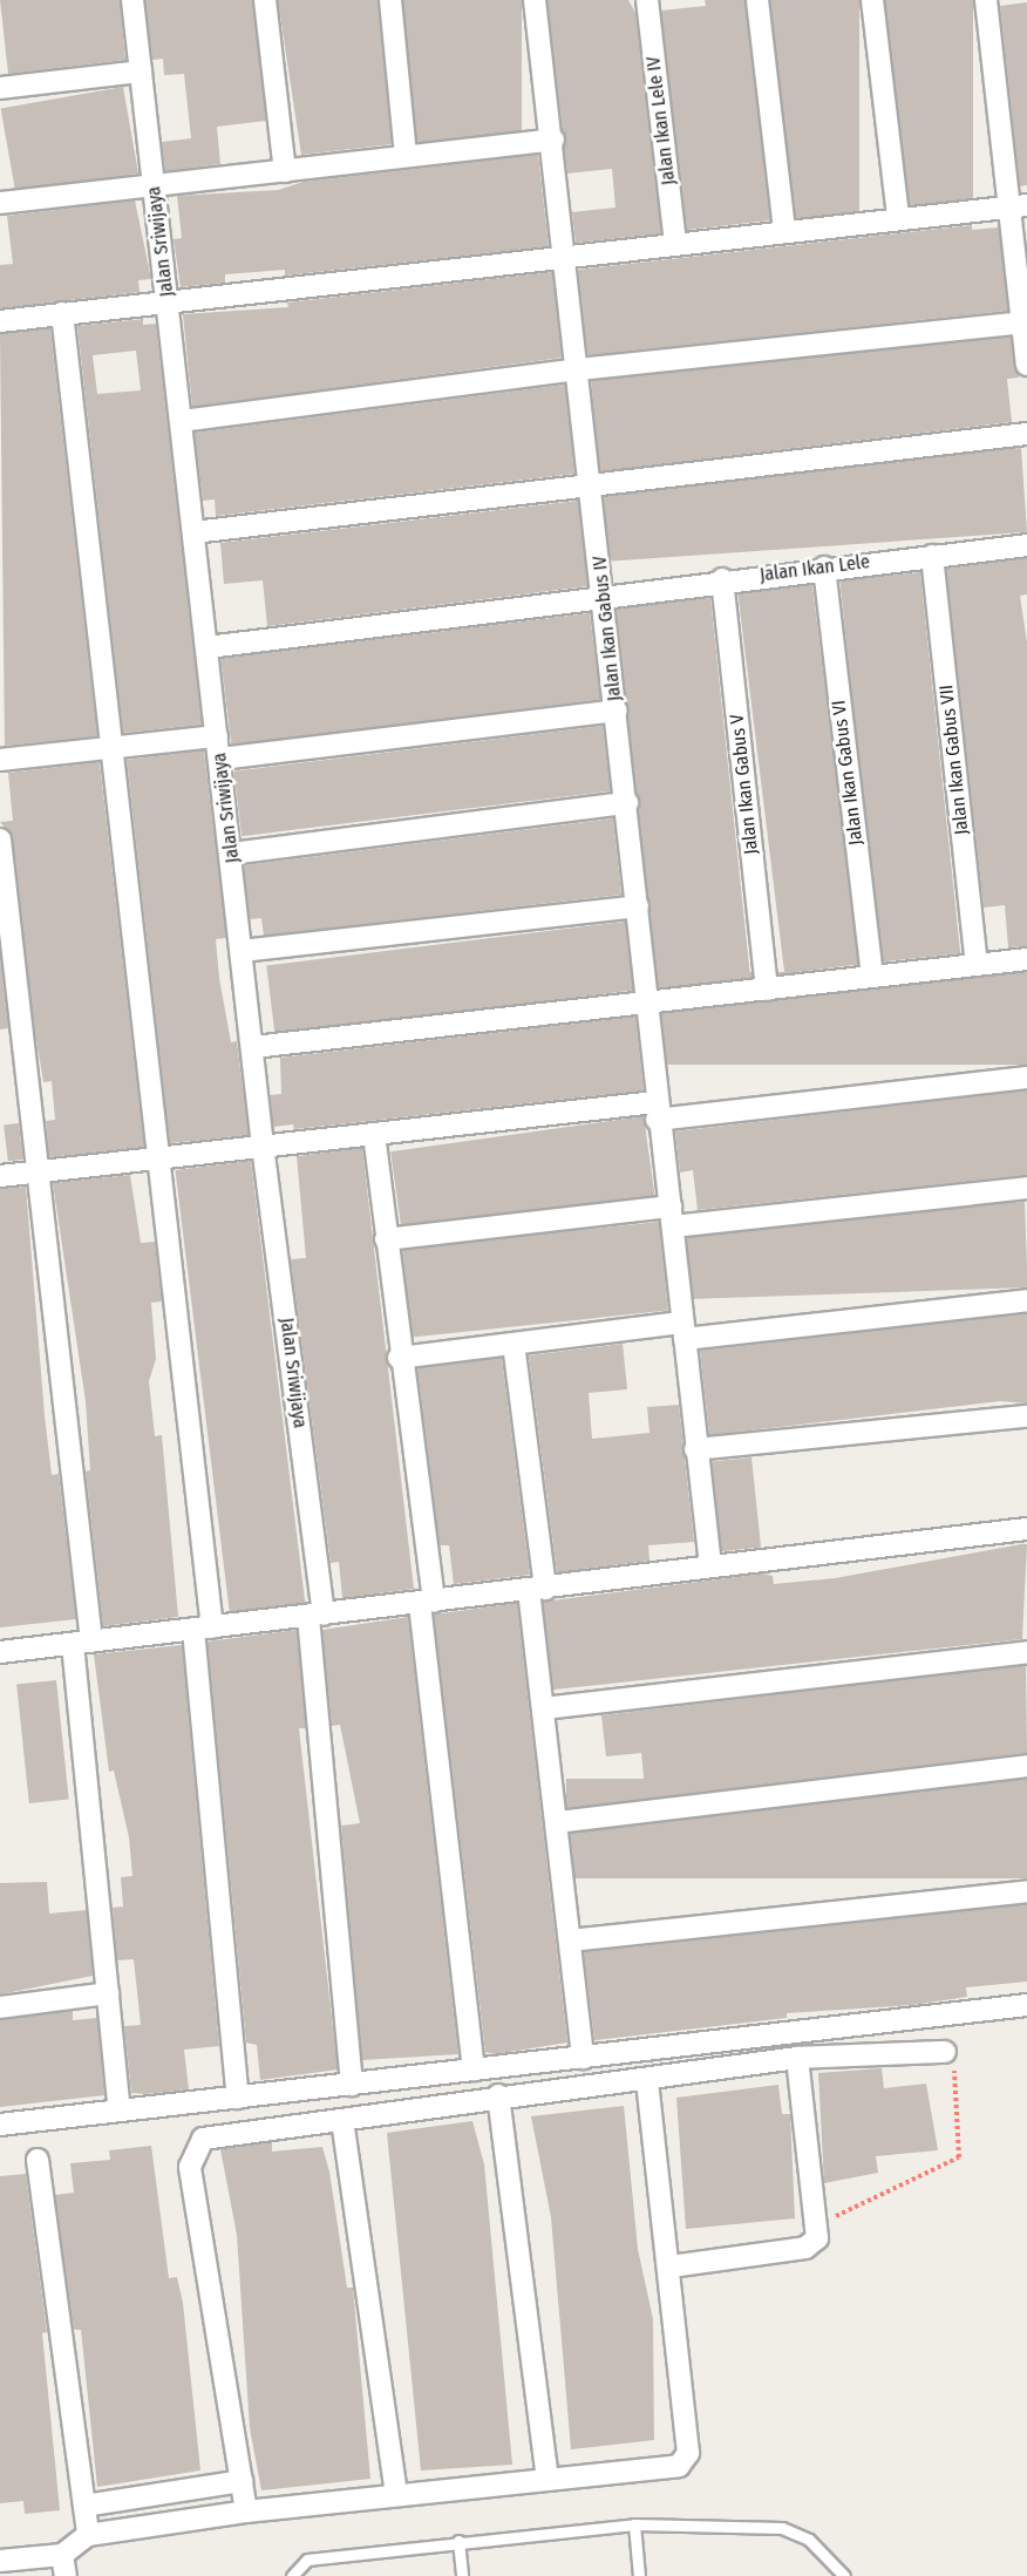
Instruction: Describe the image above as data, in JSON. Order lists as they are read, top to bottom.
{
  "streets": {
    "street": [
      "Jalan Ikan Lele IV",
      "Jalan Sriwijaya",
      "Jalan Ikan Lele",
      "Jalan Ikan Gabus IV",
      "Jalan Ikan Gabus VII",
      "Jalan Ikan Gabus VI",
      "Jalan Ikan Gabus V"
    ]
  },
  "crossings": [
    ["Jalan Sriwijaya", "Jalan Ikan Lele"],
    ["Jalan Ikan Lele", "Jalan Ikan Gabus IV"],
    ["Jalan Ikan Lele", "Jalan Ikan Gabus VII"],
    ["Jalan Ikan Lele", "Jalan Ikan Gabus VI"],
    ["Jalan Ikan Lele", "Jalan Ikan Gabus V"]
  ]
}
